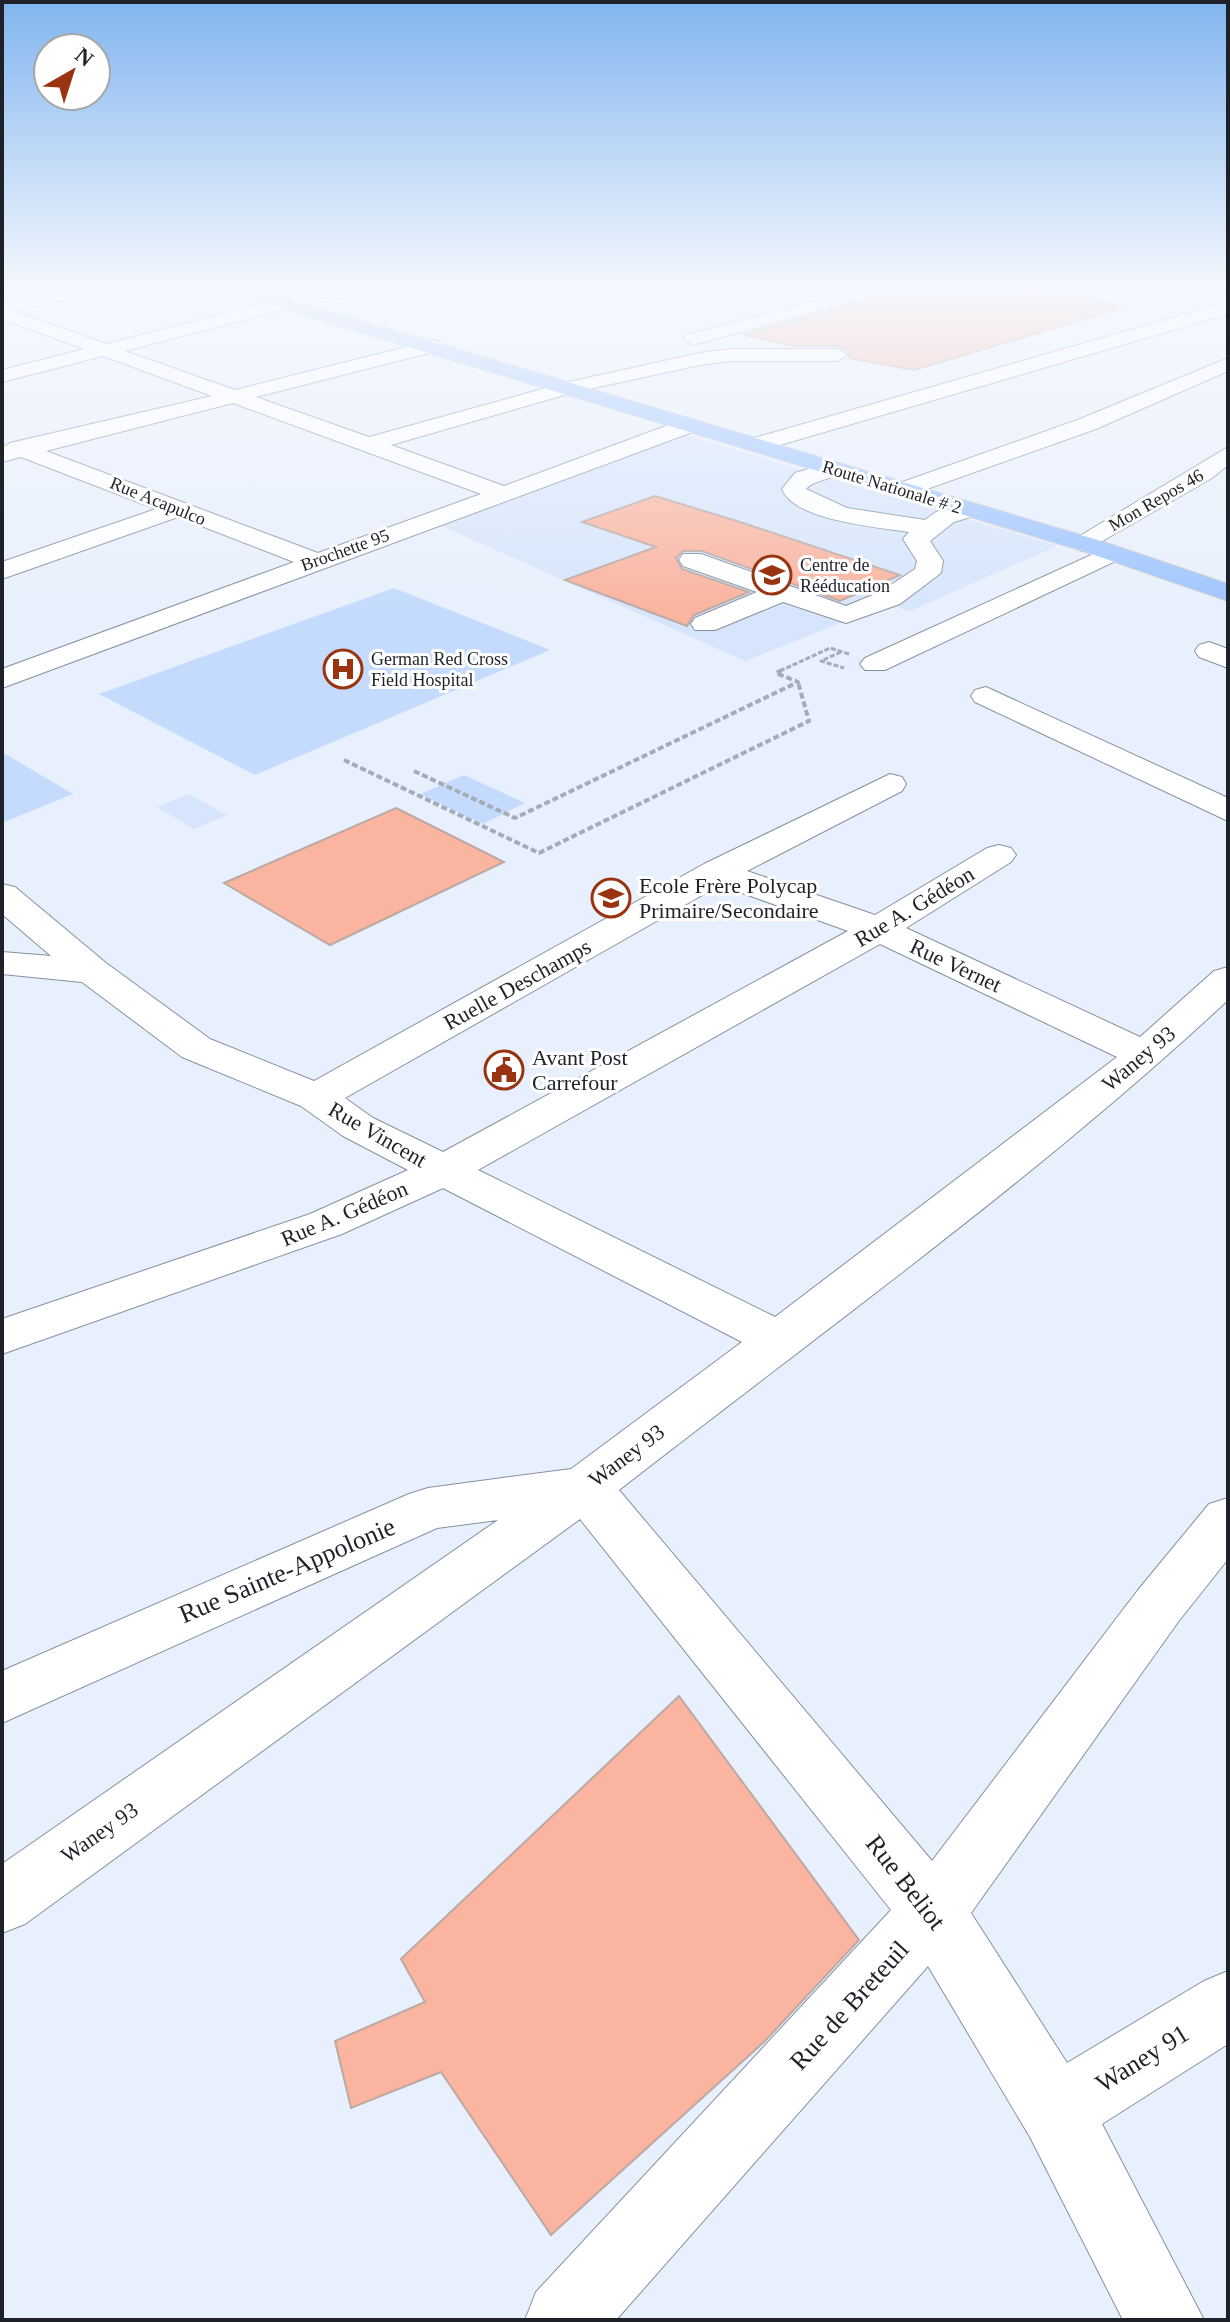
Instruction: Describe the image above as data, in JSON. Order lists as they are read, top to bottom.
{
  "streets": {
    "main road": ["Route Nationale # 2"],
    "street": [
      "Mon Repos 46",
      "Rue Acapulco",
      "Brochette 95",
      "Rue A. Gédéon",
      "Rue Vernet",
      "Ruelle Deschamps",
      "Waney 93",
      "Rue Vincent",
      "Rue Sainte-Appolonie",
      "Rue Beliot",
      "Rue de Breteuil",
      "Waney 91"
    ]
  },
  "crossings": [
    ["Route Nationale # 2", "Mon Repos 46"],
    ["Route Nationale # 2", "Brochette 95"],
    ["Rue Acapulco", "Brochette 95"],
    ["Rue A. Gédéon", "Rue Vernet"],
    ["Rue A. Gédéon", "Rue Vincent"],
    ["Rue Vernet", "Ruelle Deschamps"],
    ["Rue Vernet", "Waney 93"],
    ["Ruelle Deschamps", "Rue Vincent"],
    ["Waney 93", "Rue Vincent"],
    ["Waney 93", "Rue Sainte-Appolonie"],
    ["Waney 93", "Rue Beliot"],
    ["Rue Sainte-Appolonie", "Rue Beliot"],
    ["Rue Beliot", "Rue de Breteuil"],
    ["Rue Beliot", "Waney 91"]
  ],
  "places": {
    "school or university": ["Centre de Rééducation", "Ecole Frère Polycap Primaire/Secondaire"],
    "hospital": ["German Red Cross Field Hospital"],
    "public building": ["Avant Post Carrefour"]
  },
  "north": "top right"
}
